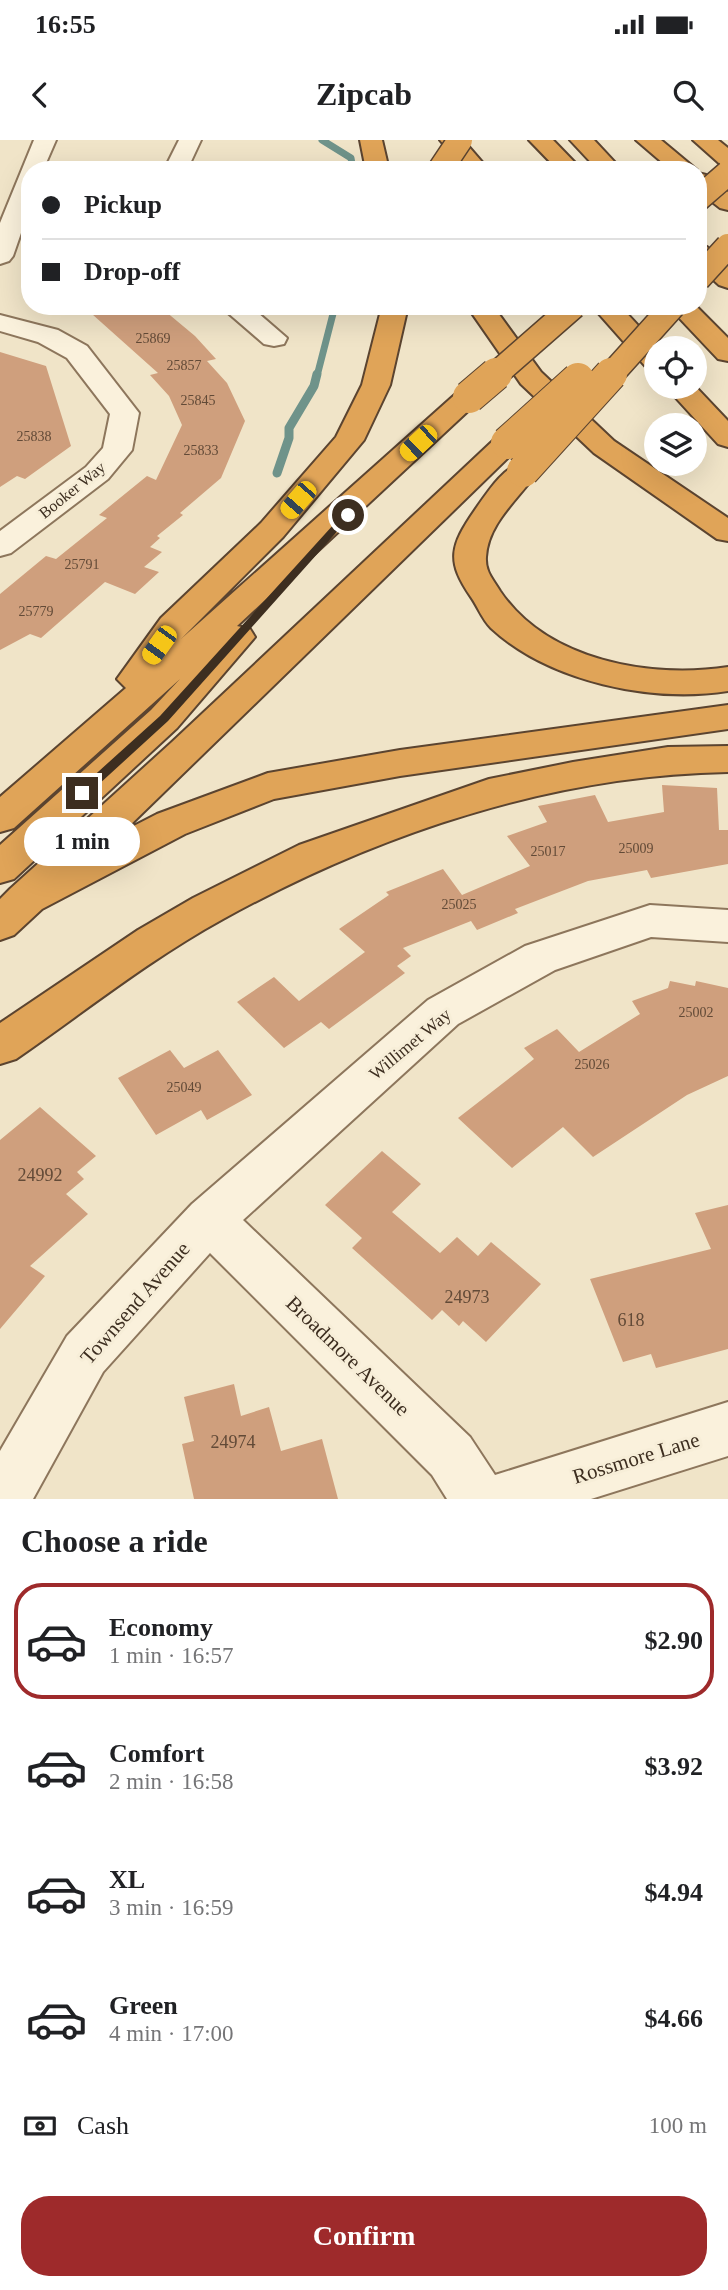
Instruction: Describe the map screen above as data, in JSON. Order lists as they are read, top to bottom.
{
  "streets": {
    "street": [
      "Booker Way",
      "Willimet Way",
      "Townsend Avenue",
      "Broadmore Avenue",
      "Rossmore Lane"
    ]
  },
  "crossings": [
    ["Willimet Way", "Townsend Avenue"],
    ["Willimet Way", "Broadmore Avenue"],
    ["Townsend Avenue", "Broadmore Avenue"]
  ],
  "house_numbers": [
    "25869",
    "25857",
    "25845",
    "25838",
    "25833",
    "25791",
    "25779",
    "25009",
    "25017",
    "25025",
    "25002",
    "25026",
    "25049",
    "24992",
    "24973",
    "618",
    "24974"
  ],
  "page": {
    "status": "16:55",
    "header": "Zipcab",
    "banner": ["Pickup", "Drop-off"],
    "bubble": "1 min",
    "heading": "Choose a ride",
    "list": [
      {
        "name": "Economy",
        "note": "1 min · 16:57",
        "value": "$2.90"
      },
      {
        "name": "Comfort",
        "note": "2 min · 16:58",
        "value": "$3.92"
      },
      {
        "name": "XL",
        "note": "3 min · 16:59",
        "value": "$4.94"
      },
      {
        "name": "Green",
        "note": "4 min · 17:00",
        "value": "$4.66"
      }
    ],
    "pay": ["Cash", "100 m"],
    "buttons": "Confirm"
  }
}
